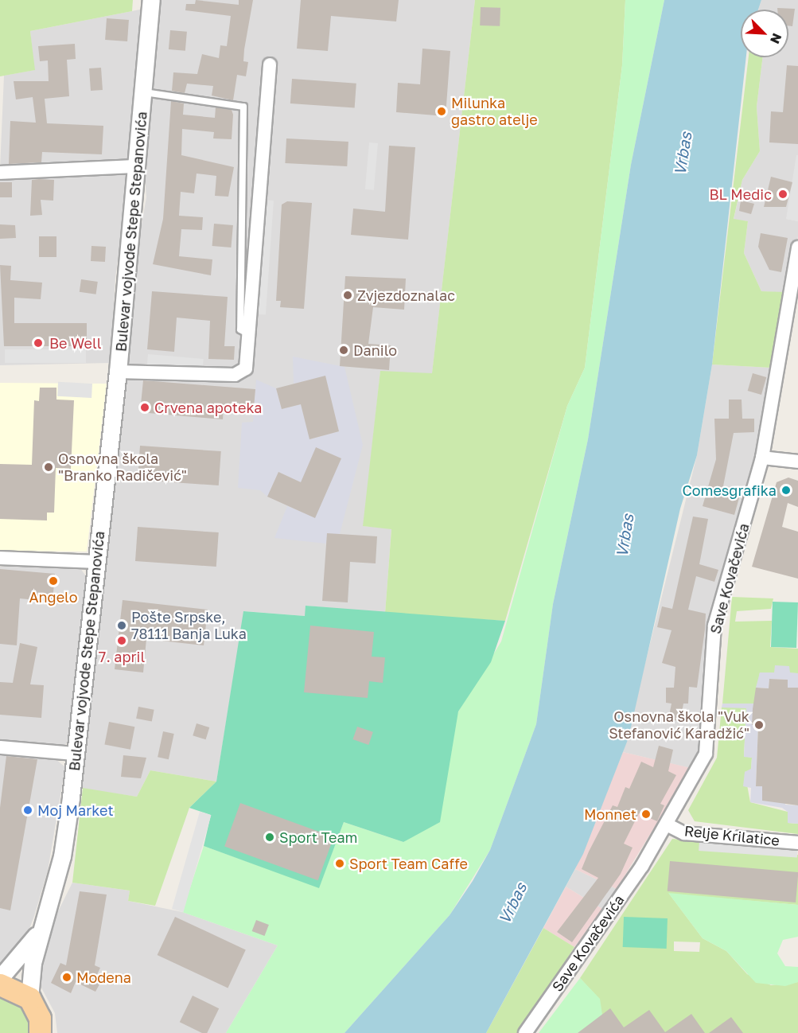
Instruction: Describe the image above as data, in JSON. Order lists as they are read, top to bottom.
{
  "streets": {
    "street": ["Bulevar vojvode Stepe Stepanovića", "Save Kovačevića", "Relje Krilatice"]
  },
  "crossings": [
    ["Save Kovačevića", "Relje Krilatice"]
  ],
  "water": ["Vrbas"],
  "places": [
    "Milunka gastro atelje",
    "BL Medic",
    "Zvjezdoznalac",
    "Be Well",
    "Danilo",
    "Crvena apoteka",
    "Osnovna škola \"Branko Radičević\"",
    "Comesgrafika",
    "Angelo",
    "Pošte Srpske, 78111 Banja Luka",
    "7. april",
    "Osnovna škola \"Vuk Stefanović Karadžić\"",
    "Moj Market",
    "Monnet",
    "Sport Team",
    "Sport Team Caffe",
    "Modena"
  ],
  "north": "bottom right"
}
